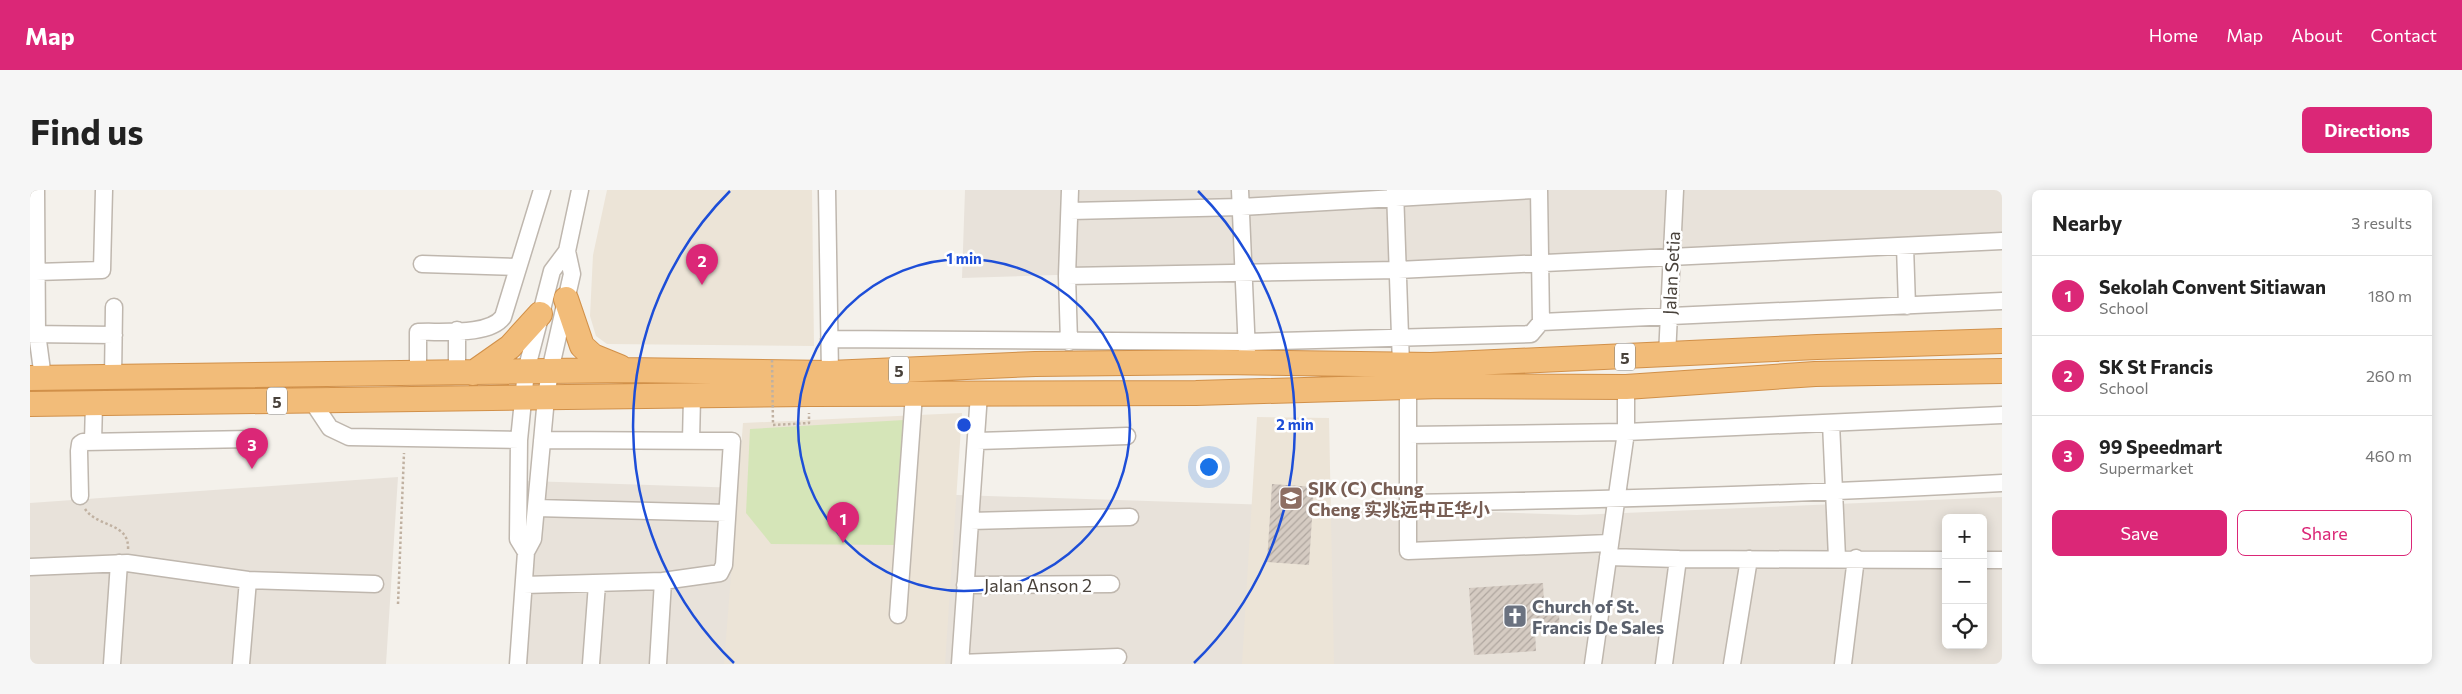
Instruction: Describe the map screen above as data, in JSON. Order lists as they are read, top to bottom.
{
  "streets": {
    "highway": ["5"],
    "street": ["Jalan Setia", "Jalan Anson 2"]
  },
  "crossings": [
    ["Jalan Setia", "5"]
  ],
  "places": {
    "school or university": ["SJK (C) Chung Cheng 实兆远中正华小"],
    "church": ["Church of St. Francis De Sales"]
  },
  "page": {
    "header": "Map",
    "nav": [
      "Home",
      "Map",
      "About",
      "Contact"
    ],
    "buttons": [
      "Directions",
      ["Save", "Share"]
    ],
    "title": "Find us",
    "heading": ["Nearby", "3 results"],
    "pins": ["2", "3", "1"],
    "list": [
      {
        "mark": "1",
        "name": "Sekolah Convent Sitiawan",
        "note": "School",
        "value": "180 m"
      },
      {
        "mark": "2",
        "name": "SK St Francis",
        "note": "School",
        "value": "260 m"
      },
      {
        "mark": "3",
        "name": "99 Speedmart",
        "note": "Supermarket",
        "value": "460 m"
      }
    ],
    "map_buttons": ["+", "−"]
  },
  "rings": ["1 min", "2 min"]
}
